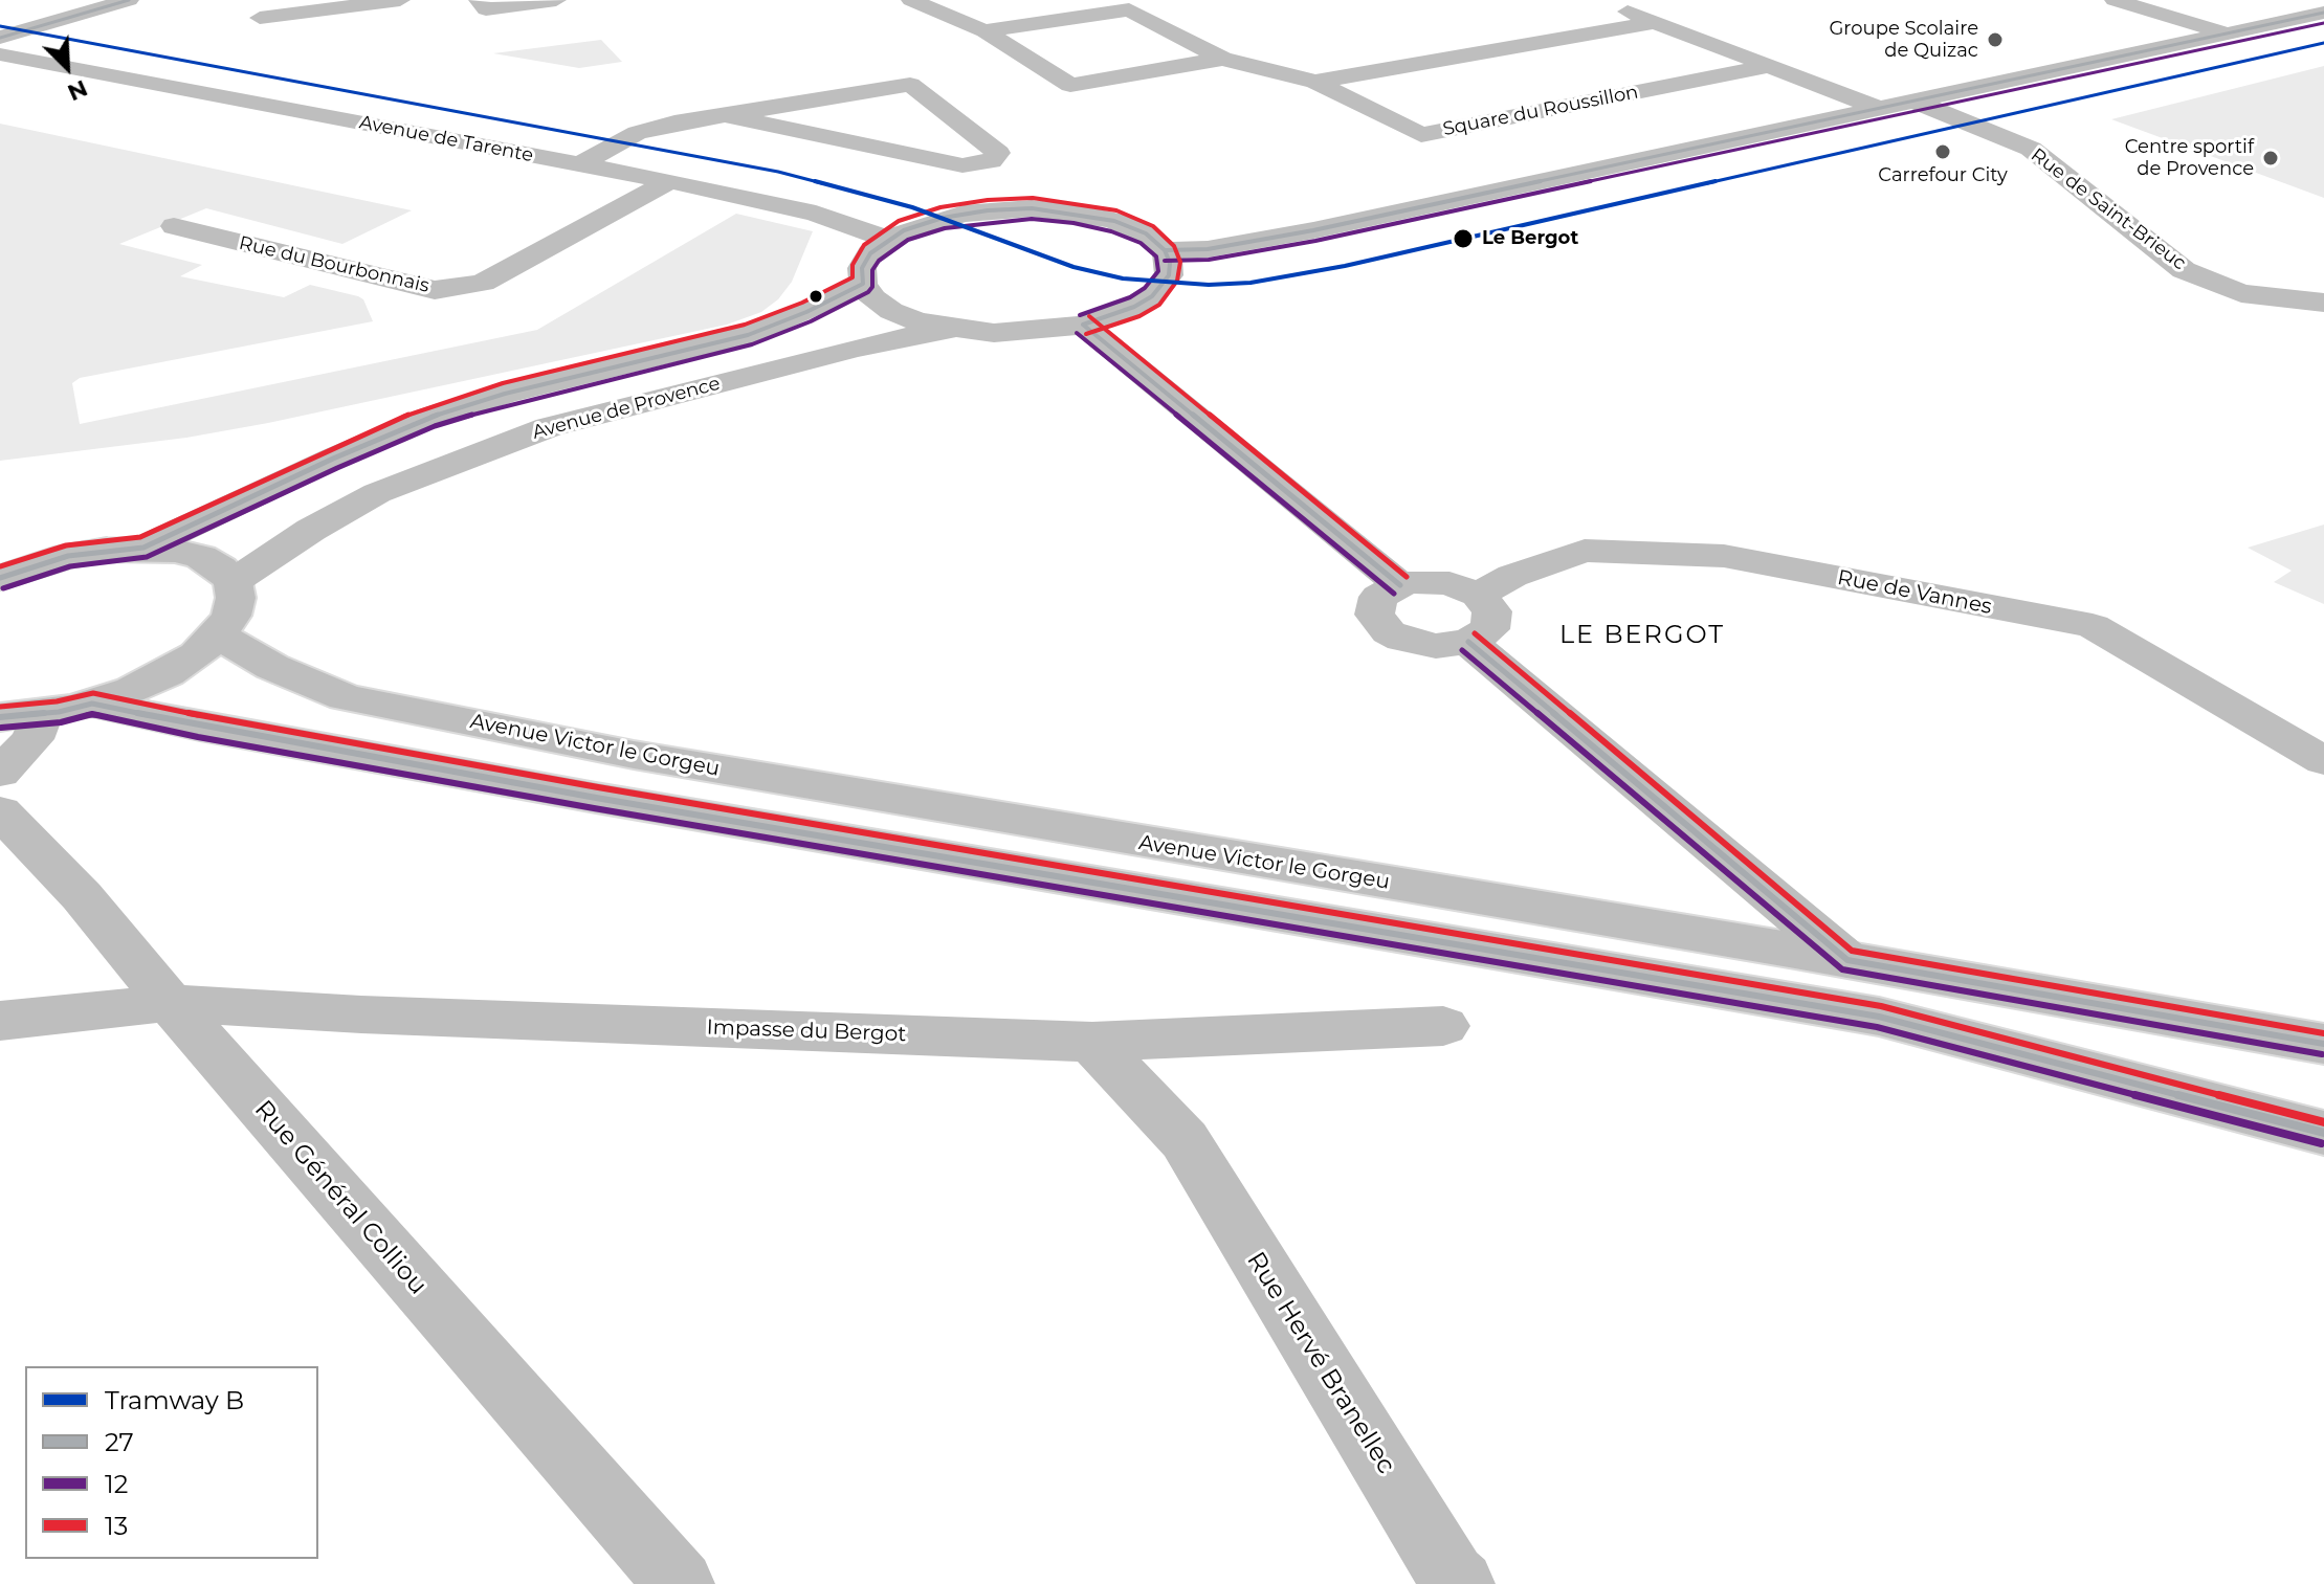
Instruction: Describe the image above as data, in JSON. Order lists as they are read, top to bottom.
{
  "streets": {
    "street": [
      "Square du Roussillon",
      "Avenue de Tarente",
      "Rue de Saint-Brieuc",
      "Rue du Bourbonnais",
      "Avenue de Provence",
      "Rue de Vannes",
      "Avenue Victor le Gorgeu",
      "Impasse du Bergot",
      "Rue Général Colliou",
      "Rue Hervé Branellec"
    ]
  },
  "crossings": [
    ["Avenue de Tarente", "Rue du Bourbonnais"],
    ["Impasse du Bergot", "Rue Général Colliou"],
    ["Impasse du Bergot", "Rue Hervé Branellec"]
  ],
  "districts": ["LE BERGOT"],
  "places": [
    "Groupe Scolaire de Quizac",
    "Carrefour City",
    "Centre sportif de Provence",
    "Le Bergot"
  ],
  "lines": [
    "transit line 27",
    "transit line 12",
    "tram line B",
    "transit line 13"
  ],
  "legend": [
    "Tramway B",
    "27",
    "12",
    "13"
  ],
  "north": "bottom right"
}
